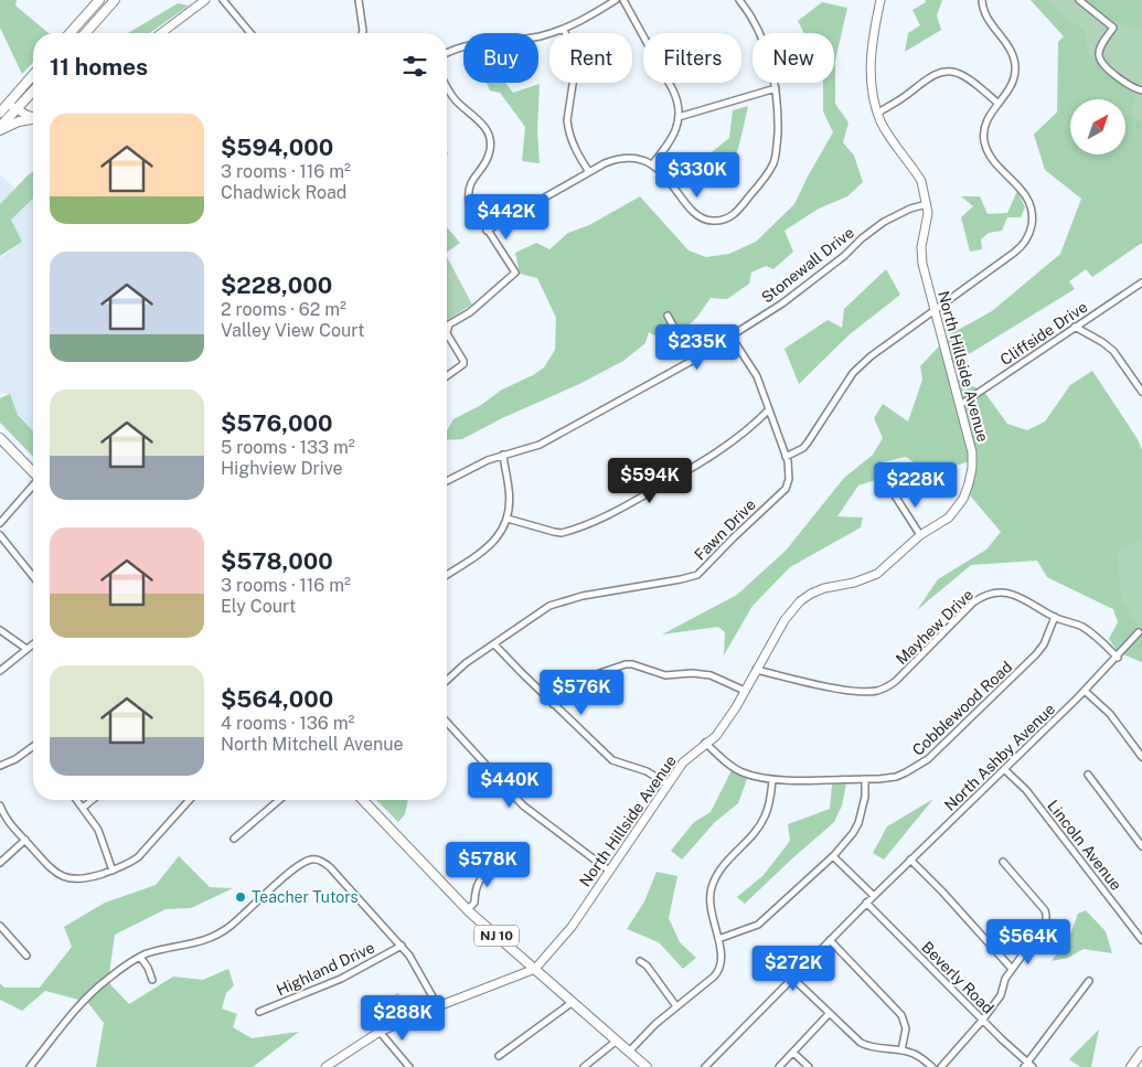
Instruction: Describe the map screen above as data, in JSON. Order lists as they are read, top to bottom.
{
  "streets": {
    "main road": ["NJ 10"],
    "street": [
      "Stonewall Drive",
      "Cliffside Drive",
      "North Hillside Avenue",
      "Fawn Drive",
      "Mayhew Drive",
      "Cobblewood Road",
      "North Ashby Avenue",
      "Lincoln Avenue",
      "Highland Drive",
      "Beverly Road"
    ]
  },
  "crossings": [
    ["Stonewall Drive", "North Hillside Avenue"],
    ["Stonewall Drive", "Fawn Drive"],
    ["Cliffside Drive", "North Hillside Avenue"],
    ["North Hillside Avenue", "Mayhew Drive"],
    ["North Hillside Avenue", "Cobblewood Road"],
    ["North Hillside Avenue", "NJ 10"],
    ["Mayhew Drive", "Cobblewood Road"],
    ["Mayhew Drive", "North Ashby Avenue"],
    ["North Ashby Avenue", "Lincoln Avenue"],
    ["North Ashby Avenue", "Beverly Road"]
  ],
  "places": ["Teacher Tutors"],
  "north": "top right",
  "page": {
    "chip": [
      "Buy",
      "Rent",
      "Filters",
      "New"
    ],
    "heading": "11 homes",
    "list": [
      {
        "name": "$594,000",
        "note": "3 rooms · 116 m² · Chadwick Road"
      },
      {
        "name": "$228,000",
        "note": "2 rooms · 62 m² · Valley View Court"
      },
      {
        "name": "$576,000",
        "note": "5 rooms · 133 m² · Highview Drive"
      },
      {
        "name": "$578,000",
        "note": "3 rooms · 116 m² · Ely Court"
      },
      {
        "name": "$564,000",
        "note": "4 rooms · 136 m² · North Mitchell Avenue"
      }
    ],
    "price": [
      "$330K",
      "$442K",
      "$235K",
      "$594K",
      "$228K",
      "$576K",
      "$440K",
      "$578K",
      "$564K",
      "$272K",
      "$288K"
    ]
  }
}
